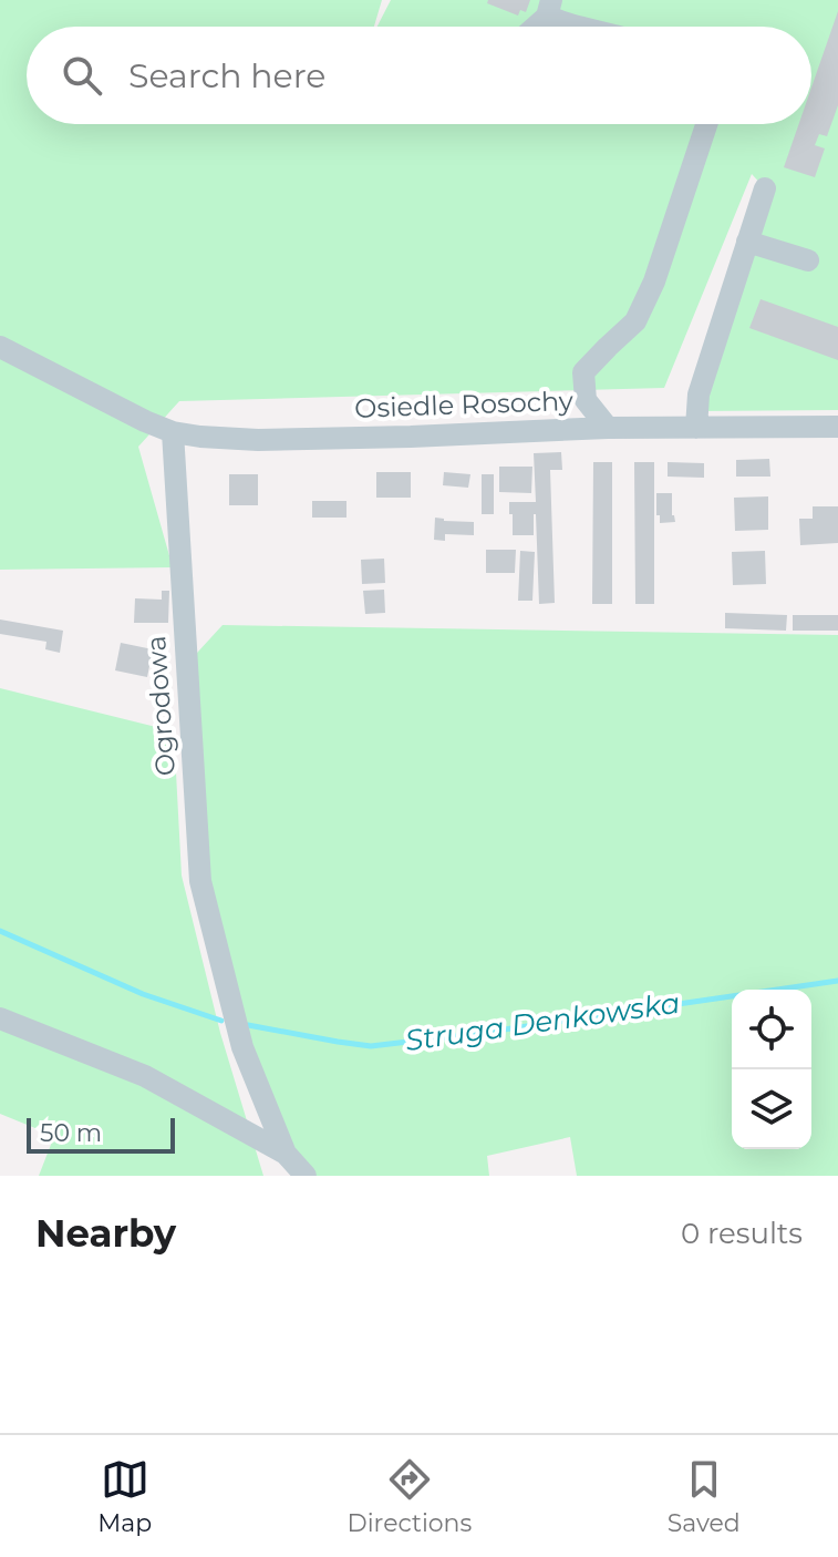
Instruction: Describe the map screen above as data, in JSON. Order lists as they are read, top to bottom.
{
  "streets": {
    "street": ["Osiedle Rosochy", "Ogrodowa"]
  },
  "crossings": [
    ["Osiedle Rosochy", "Ogrodowa"]
  ],
  "water": ["Struga Denkowska"],
  "scale_bar": "50 m",
  "page": {
    "search": "Search here",
    "scale": "50 m",
    "heading": ["Nearby", "0 results"],
    "nav": ["Map", "Directions", "Saved"]
  }
}
